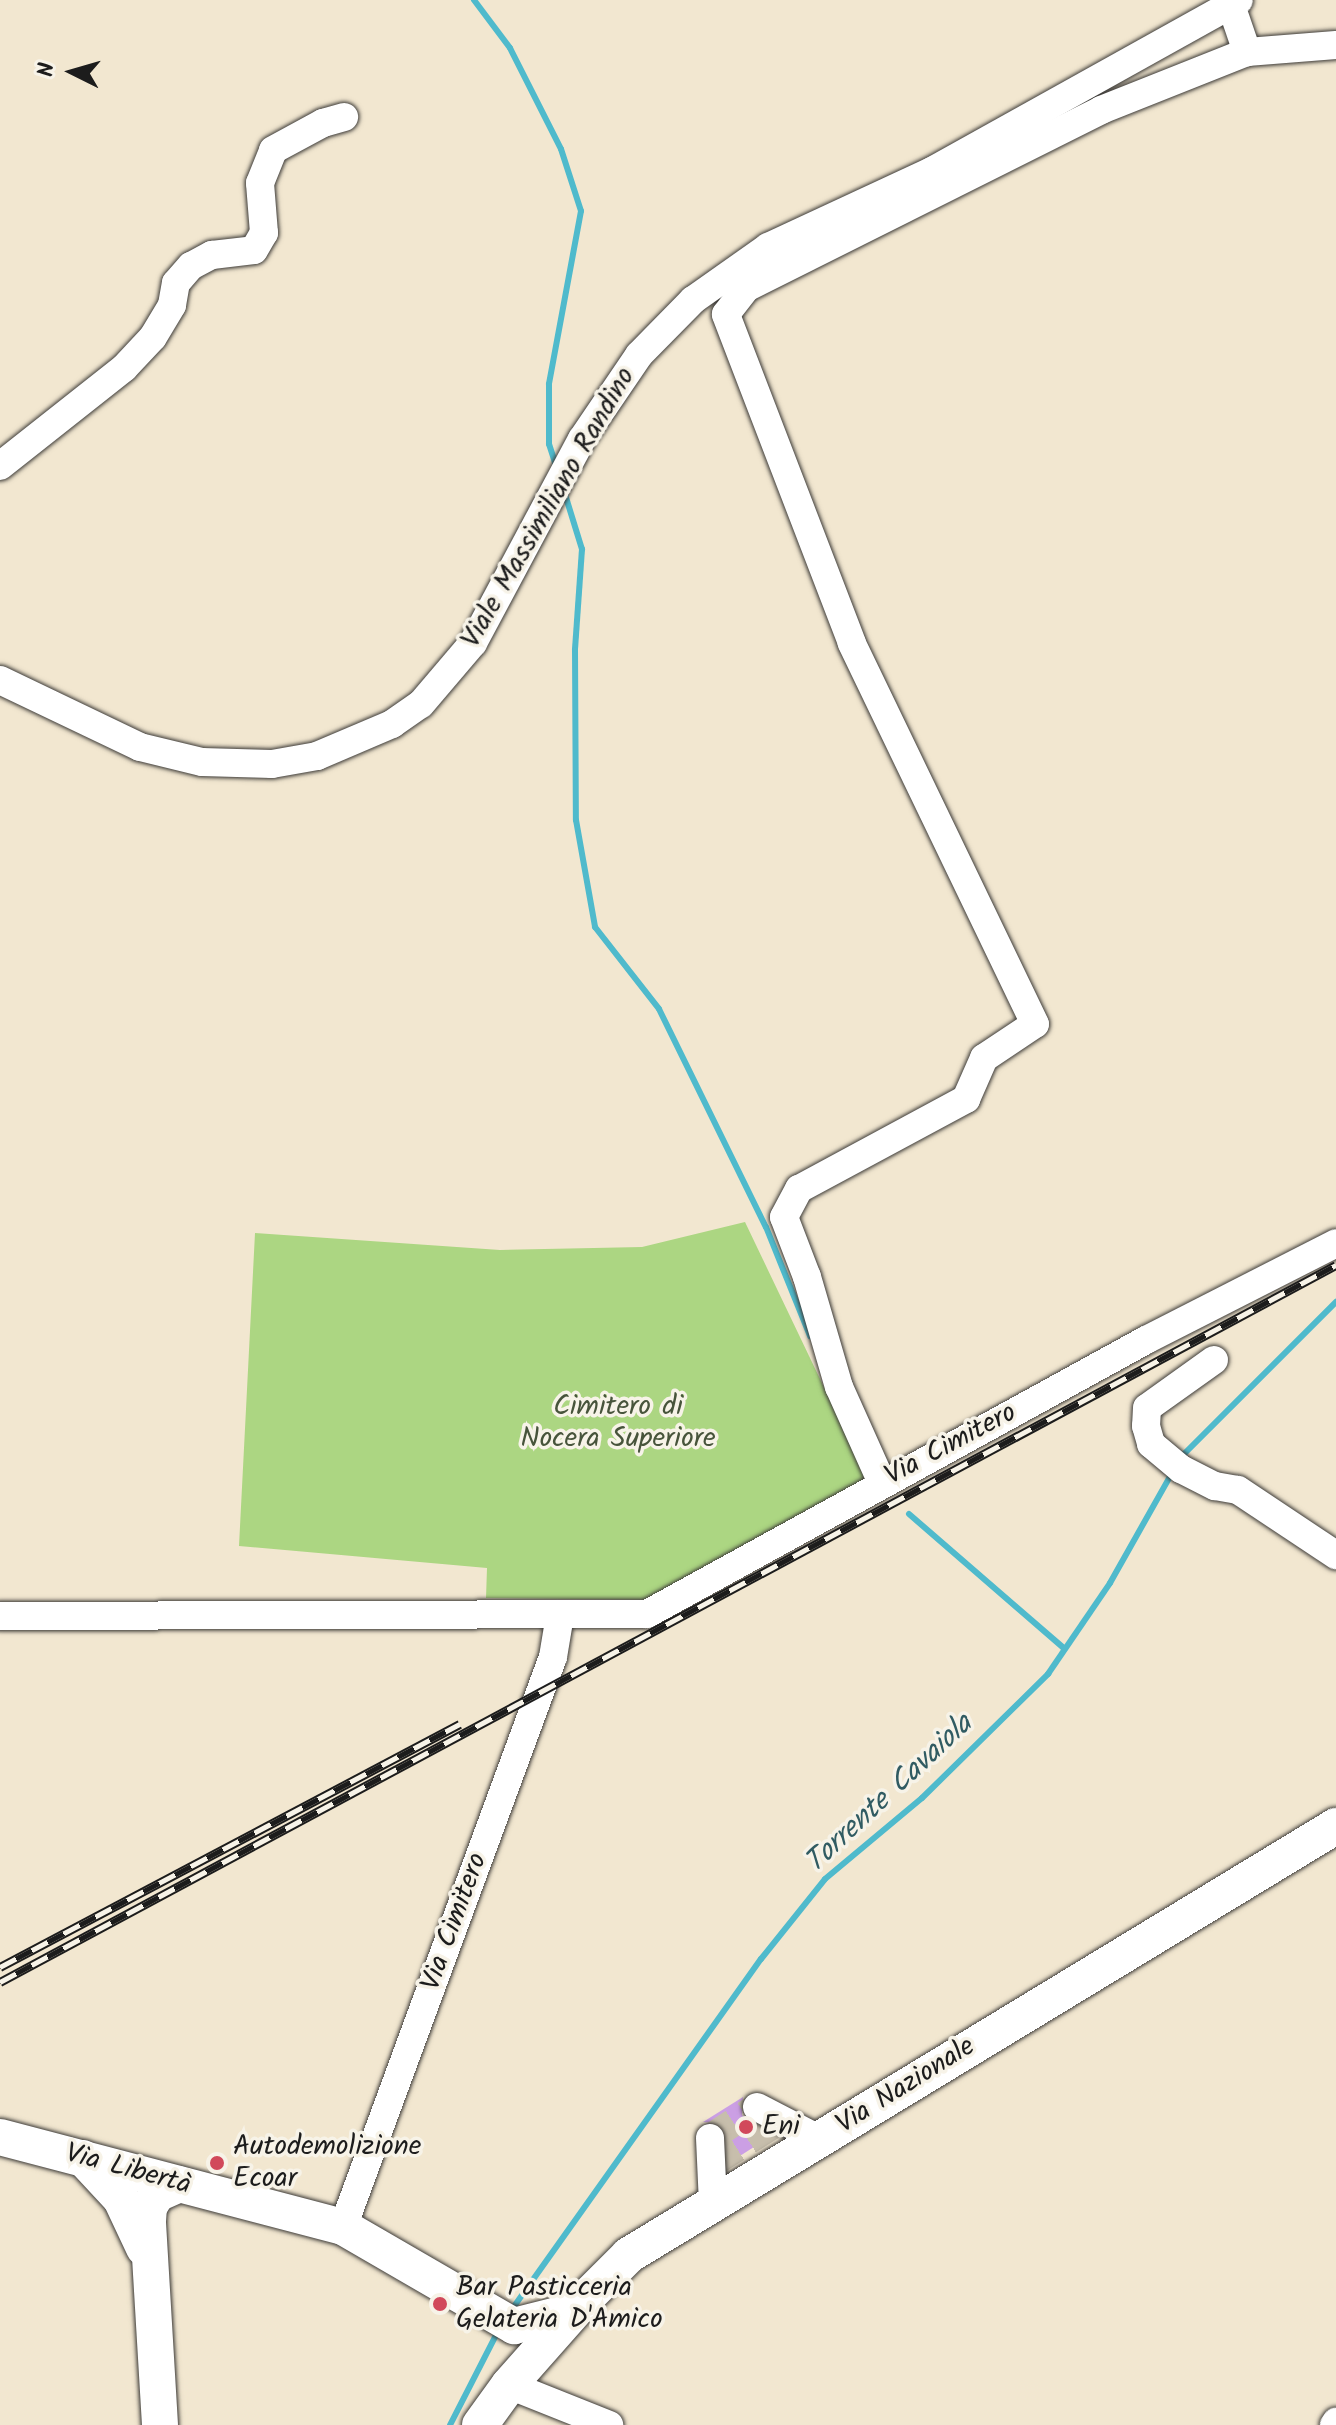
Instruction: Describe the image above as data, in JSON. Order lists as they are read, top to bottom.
{
  "streets": {
    "main road": ["Via Nazionale", "Via Libertà"],
    "street": ["Viale Massimiliano Randino", "Via Cimitero"]
  },
  "crossings": [
    ["Via Cimitero", "Via Libertà"]
  ],
  "water": ["Torrente Cavaiola"],
  "parks": ["Cimitero di Nocera Superiore"],
  "places": ["Eni", "Autodemolizione Ecoar", "Bar Pasticceria Gelateria D'Amico"],
  "north": "left"
}
